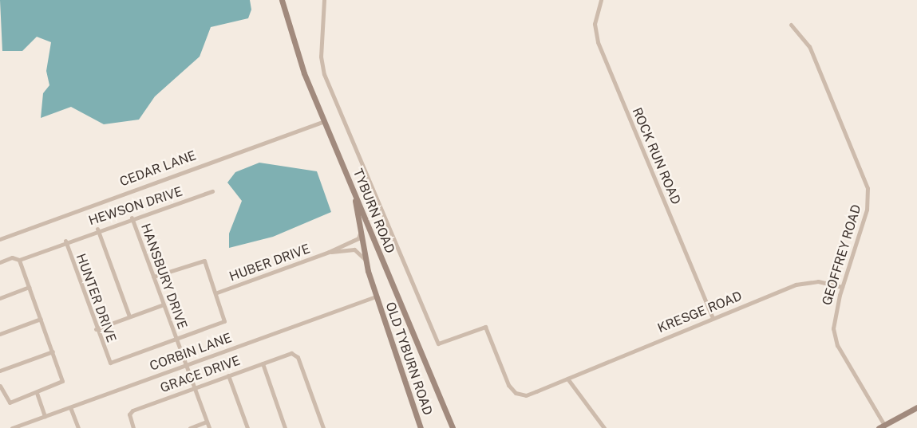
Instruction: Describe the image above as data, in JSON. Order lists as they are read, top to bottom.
{
  "streets": {
    "main road": ["TYBURN ROAD", "OLD TYBURN ROAD"],
    "street": [
      "ROCK RUN ROAD",
      "CEDAR LANE",
      "HEWSON DRIVE",
      "GEOFFREY ROAD",
      "HUBER DRIVE",
      "HANSBURY DRIVE",
      "HUNTER DRIVE",
      "KRESGE ROAD",
      "CORBIN LANE",
      "GRACE DRIVE"
    ]
  },
  "crossings": [
    ["ROCK RUN ROAD", "KRESGE ROAD"],
    ["CEDAR LANE", "TYBURN ROAD"],
    ["HEWSON DRIVE", "HANSBURY DRIVE"],
    ["HEWSON DRIVE", "HUNTER DRIVE"],
    ["TYBURN ROAD", "OLD TYBURN ROAD"],
    ["GEOFFREY ROAD", "KRESGE ROAD"],
    ["HUBER DRIVE", "OLD TYBURN ROAD"],
    ["HANSBURY DRIVE", "HUNTER DRIVE"],
    ["HANSBURY DRIVE", "CORBIN LANE"],
    ["HANSBURY DRIVE", "GRACE DRIVE"],
    ["CORBIN LANE", "OLD TYBURN ROAD"]
  ]
}
